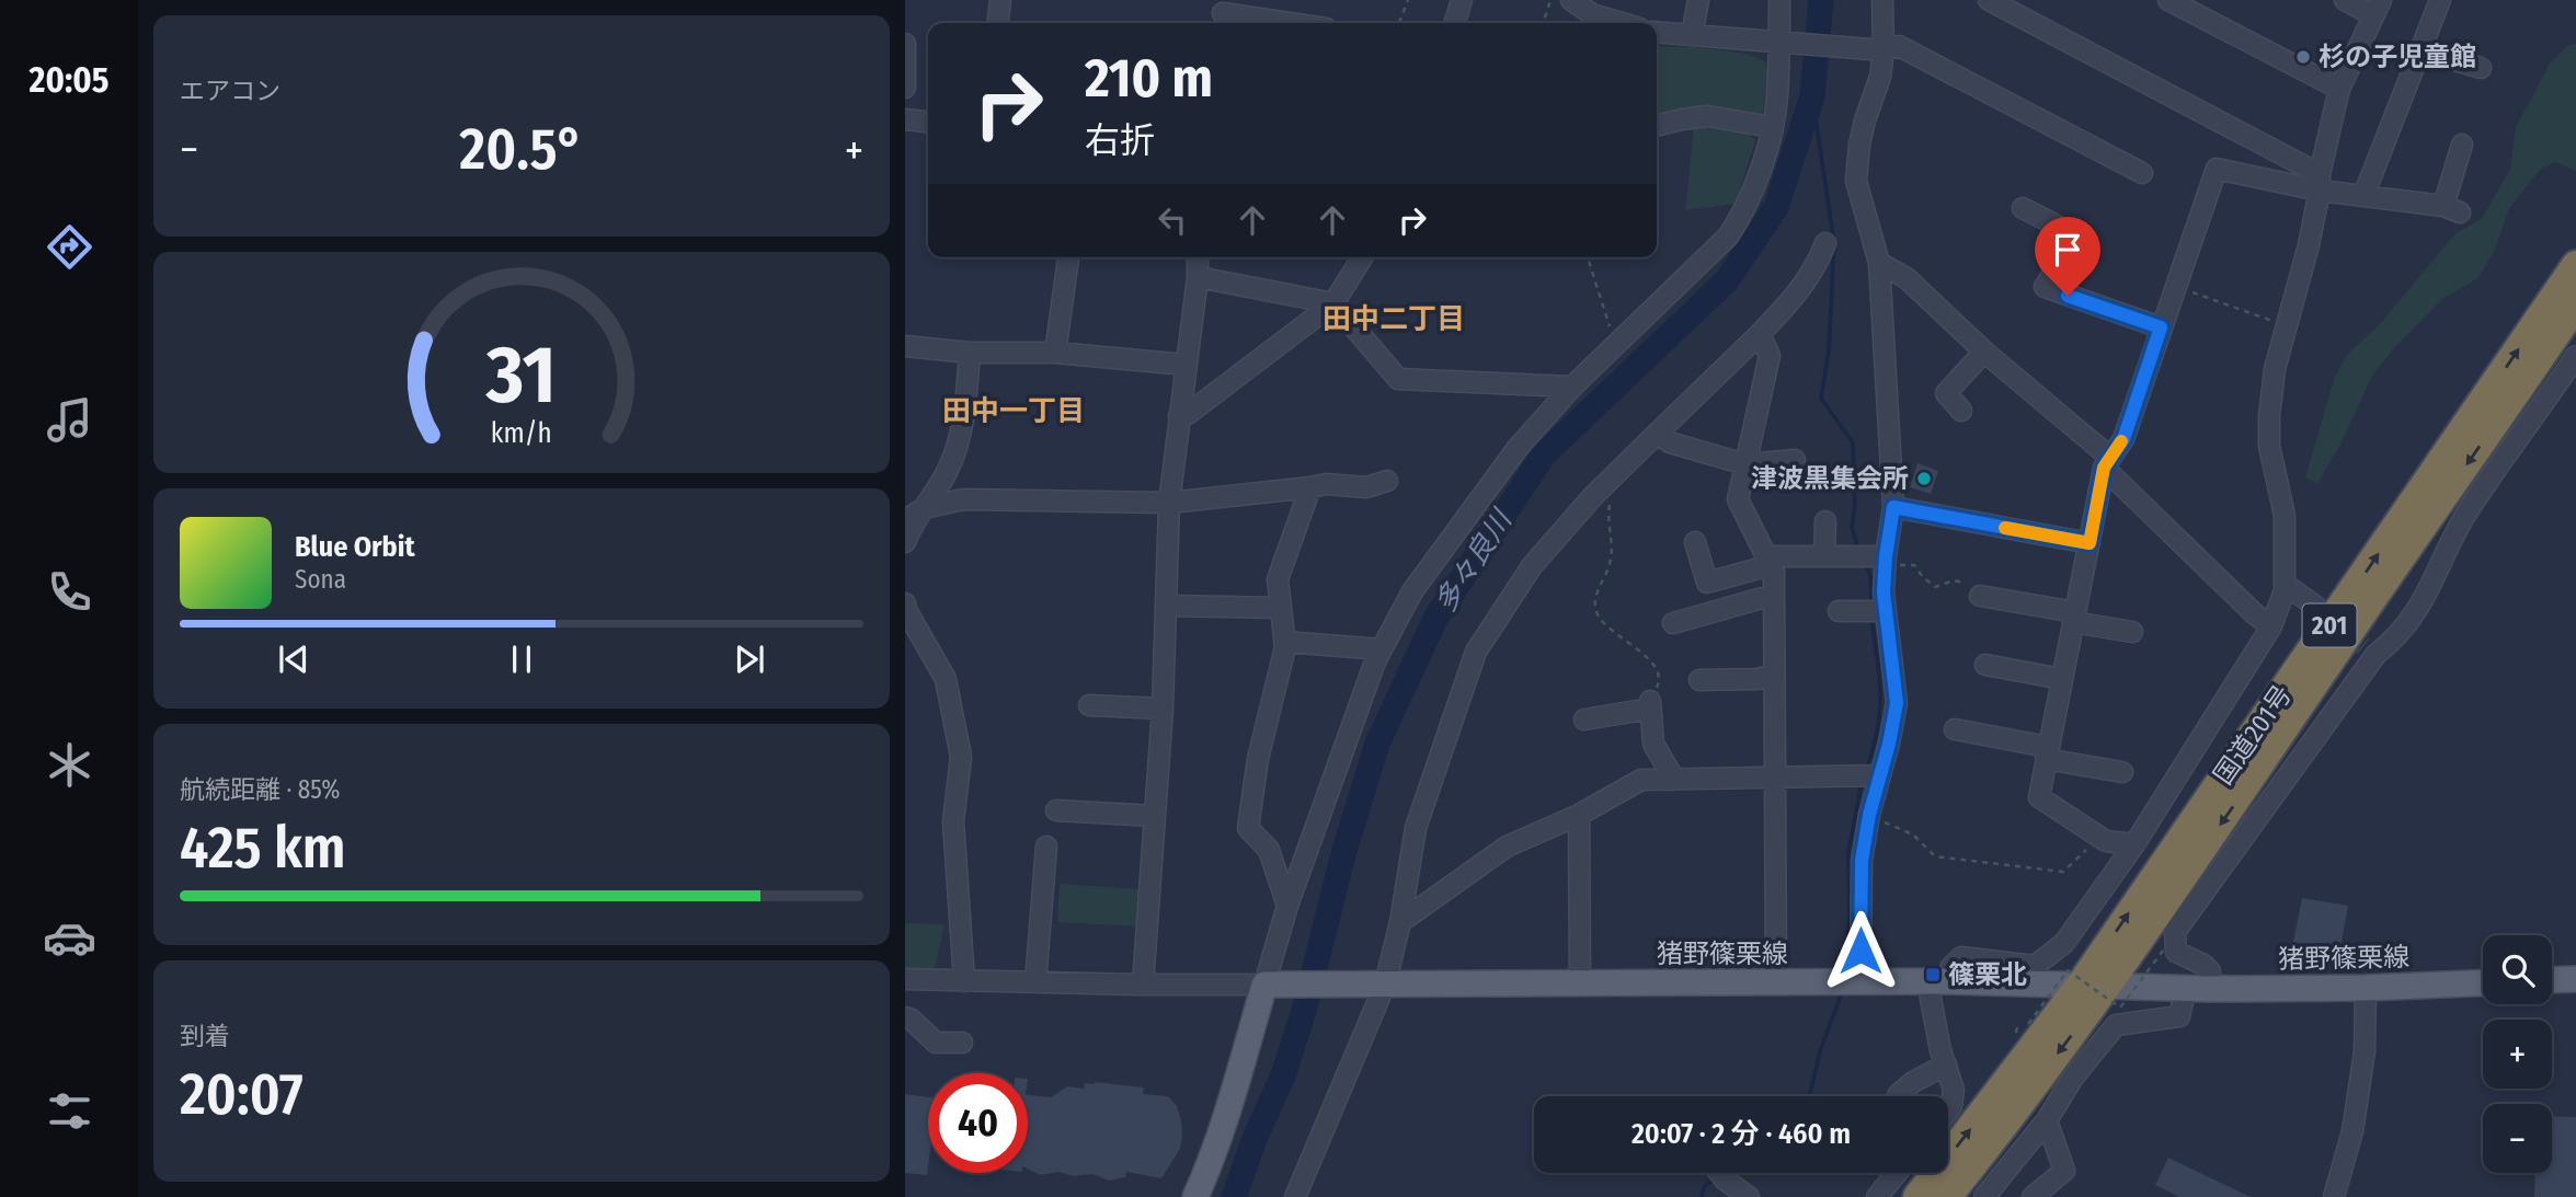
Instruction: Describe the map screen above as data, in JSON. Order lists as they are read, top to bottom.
{
  "streets": {
    "highway": ["201", "国道201号"],
    "main road": ["猪野篠栗線"]
  },
  "crossings": [
    ["国道201号", "猪野篠栗線"]
  ],
  "districts": ["田中二丁目", "田中一丁目"],
  "water": ["多々良川"],
  "places": {
    "other": ["杉の子児童館", "津波黒集会所"],
    "transit": ["篠栗北"]
  },
  "page": {
    "tabs": "20:05",
    "tile": [
      "エアコン",
      ["航続距離 · 85%", "425 km"],
      ["到着", "20:07"]
    ],
    "turn": ["210 m", "右折"],
    "heat": ["−", "20.5°", "+"],
    "song": ["Blue Orbit", "Sona"],
    "map_buttons": ["+", "−"],
    "limit": "40",
    "trip": "20:07 · 2 分 · 460 m",
    "gauge": ["31", "km/h"]
  }
}
